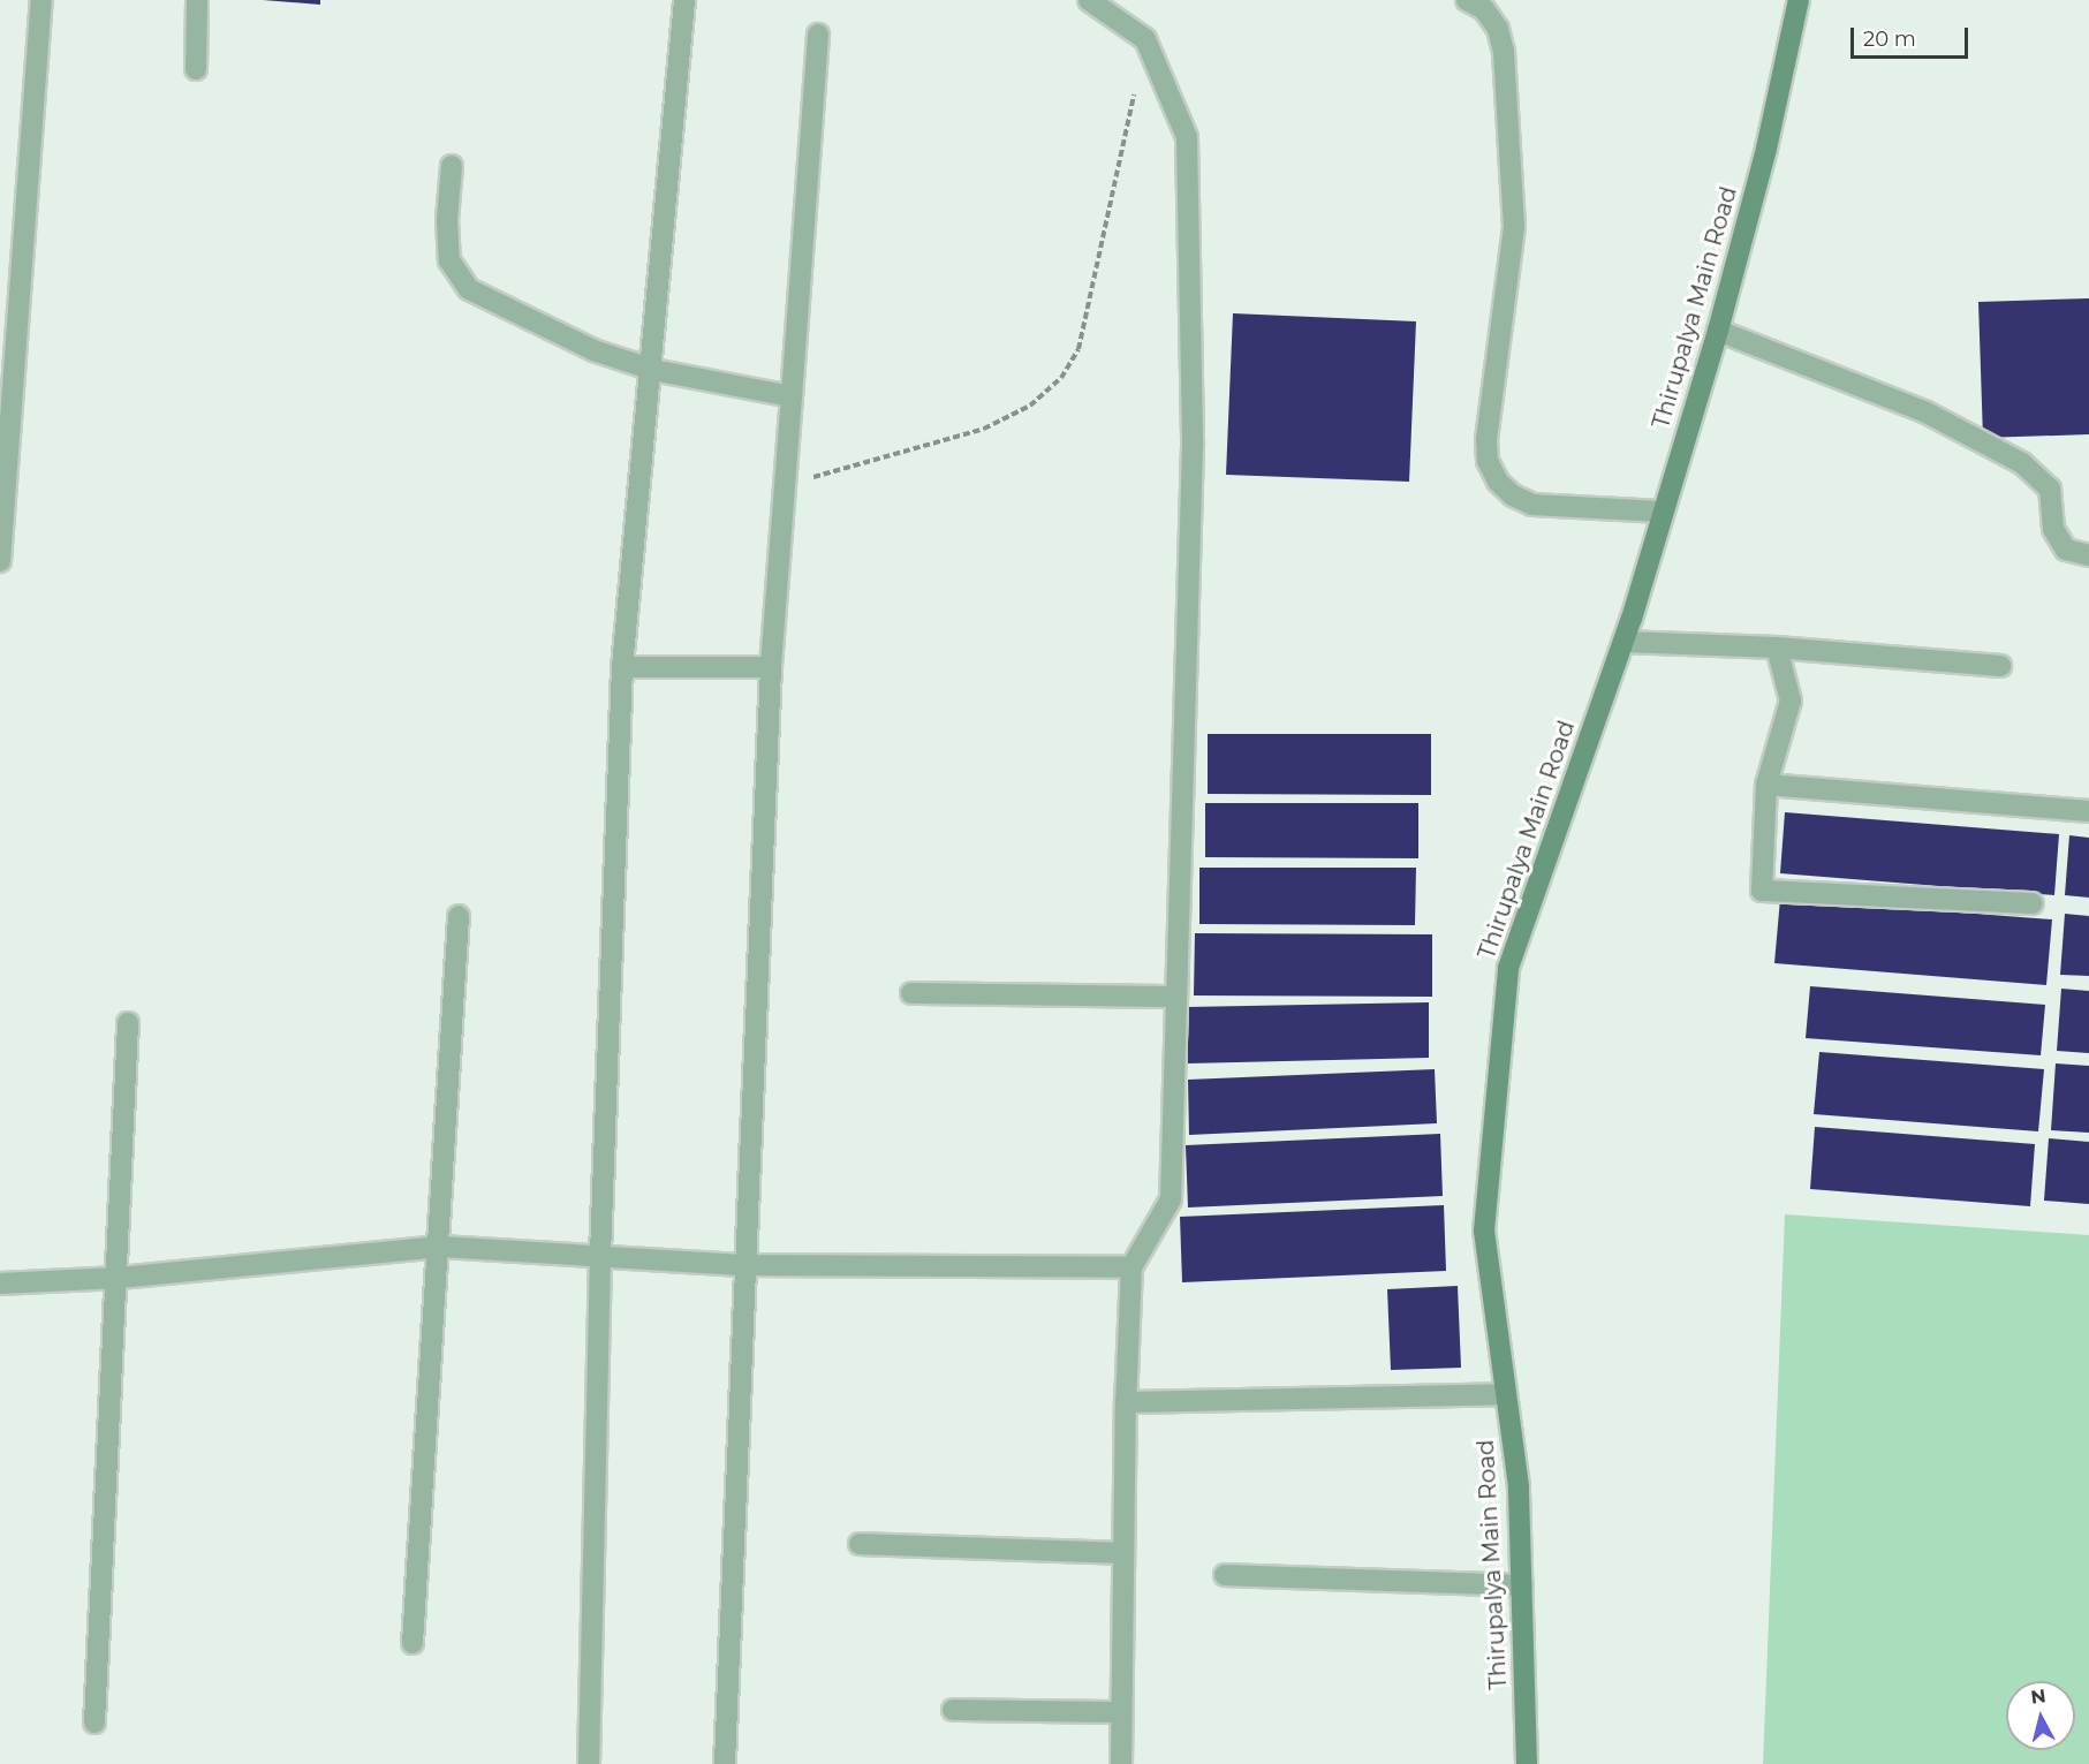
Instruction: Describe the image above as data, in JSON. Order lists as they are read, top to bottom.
{
  "streets": {
    "street": ["Thirupalya Main Road"]
  },
  "scale_bar": "20 m",
  "north": "top"
}
